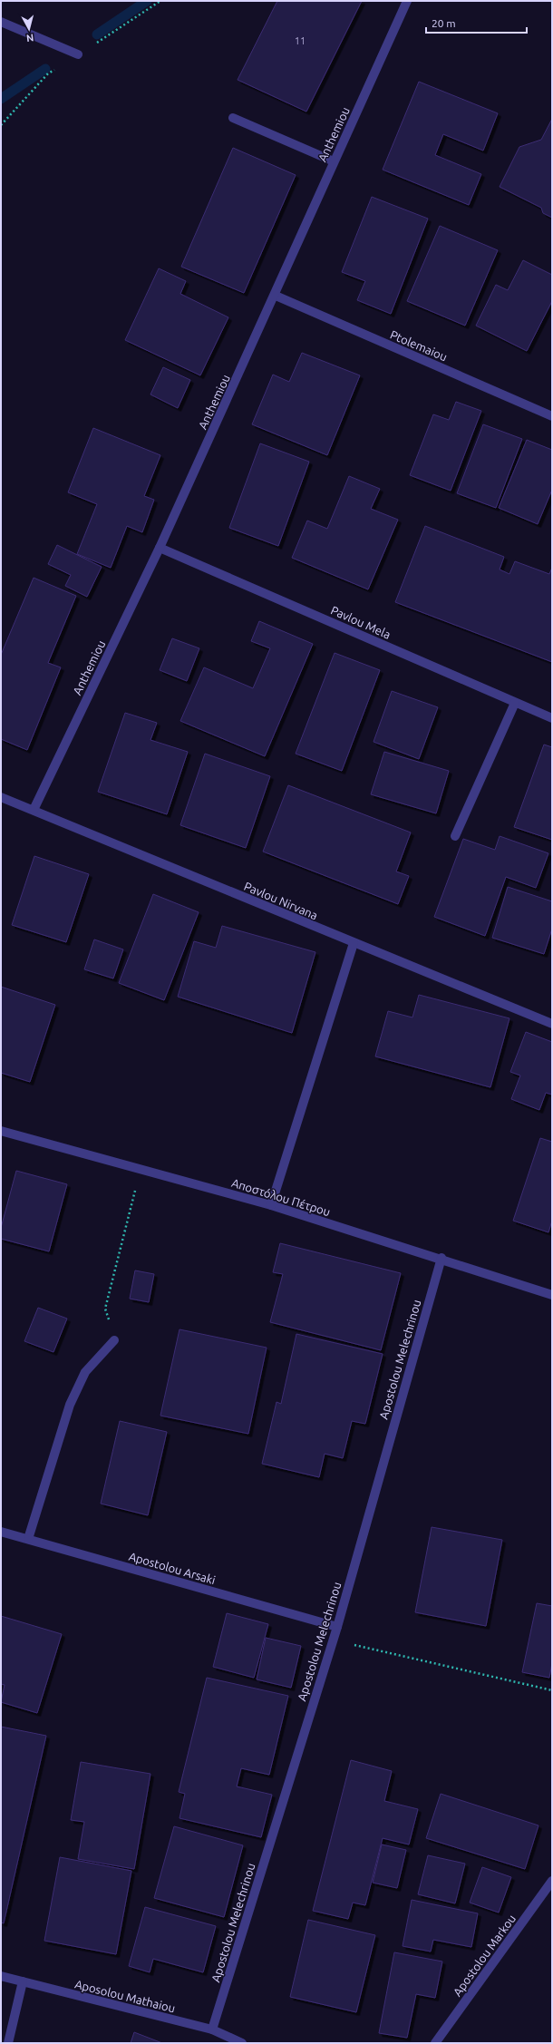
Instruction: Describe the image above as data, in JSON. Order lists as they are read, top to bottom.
{
  "streets": {
    "street": [
      "Anthemiou",
      "Ptolemaiou",
      "Pavlou Mela",
      "Pavlou Nirvana",
      "Αποστόλου Πέτρου",
      "Apostolou Melechrinou",
      "Apostolou Arsaki",
      "Apostolou Markou",
      "Aposolou Mathaiou"
    ]
  },
  "crossings": [
    ["Anthemiou", "Ptolemaiou"],
    ["Anthemiou", "Pavlou Mela"],
    ["Anthemiou", "Pavlou Nirvana"],
    ["Αποστόλου Πέτρου", "Apostolou Melechrinou"],
    ["Apostolou Melechrinou", "Apostolou Arsaki"],
    ["Apostolou Melechrinou", "Aposolou Mathaiou"]
  ],
  "house_numbers": ["11"],
  "scale_bar": "20 m",
  "north": "bottom"
}
